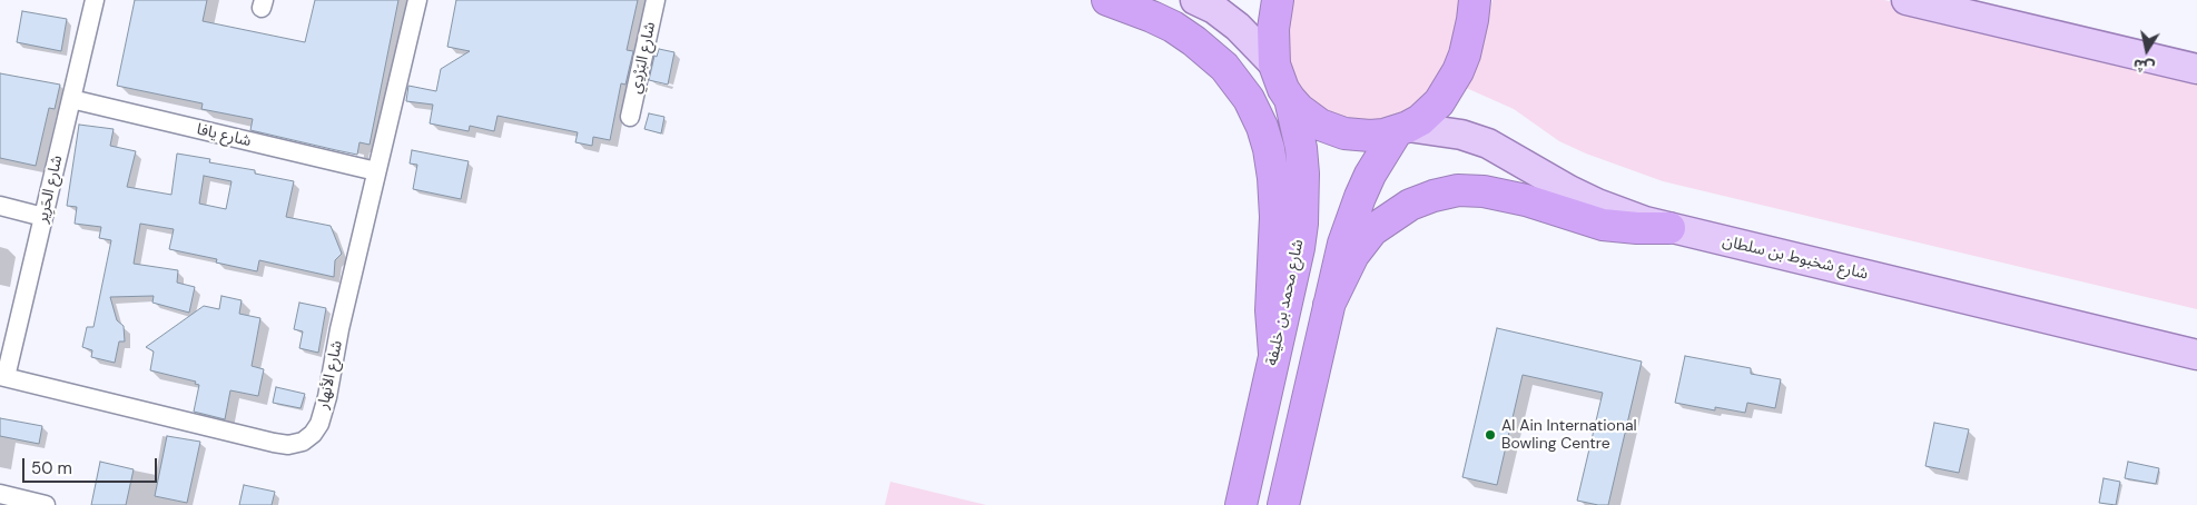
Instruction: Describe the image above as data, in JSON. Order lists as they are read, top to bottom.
{
  "streets": {
    "highway": ["شارع محمد بن خليفة"],
    "main road": ["شارع شخبوط بن سلطان"],
    "street": [
      "شارع البَرْدِي",
      "شارع يافا",
      "شارع الحَرِير",
      "شارع الأنهار"
    ]
  },
  "crossings": [
    ["شارع يافا", "شارع الحَرِير"],
    ["شارع يافا", "شارع الأنهار"],
    ["شارع الحَرِير", "شارع الأنهار"]
  ],
  "places": ["Al Ain International Bowling Centre"],
  "scale_bar": "50 m",
  "north": "bottom"
}
